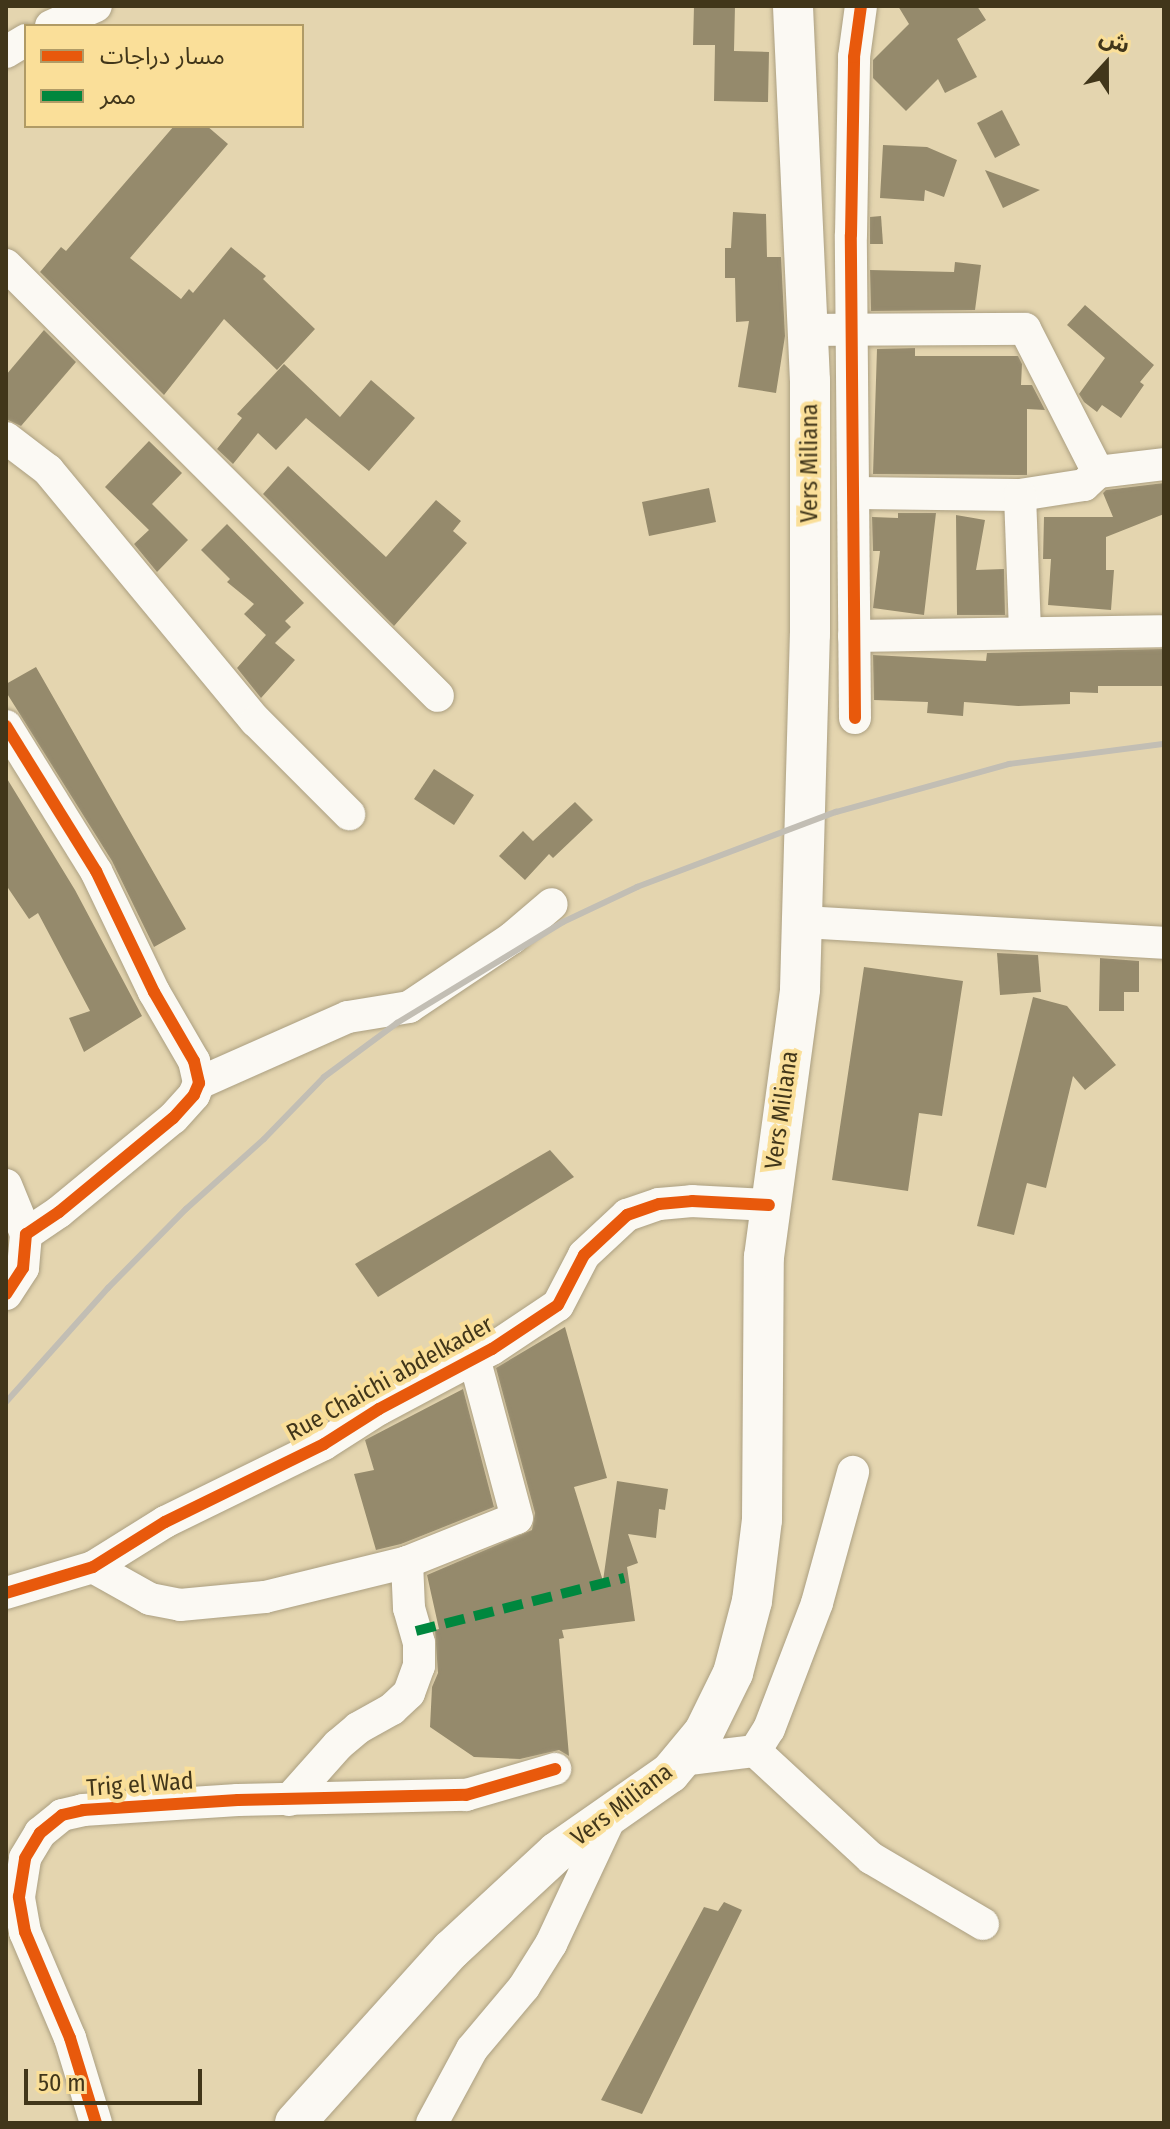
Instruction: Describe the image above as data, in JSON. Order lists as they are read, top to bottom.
{
  "streets": {
    "main road": ["Vers Miliana"],
    "street": ["Rue Chaichi abdelkader", "Trig el Wad"]
  },
  "crossings": [
    ["Vers Miliana", "Rue Chaichi abdelkader"]
  ],
  "legend": ["مسار دراجات", "ممر"],
  "scale_bar": "50 m",
  "north": "top"
}
